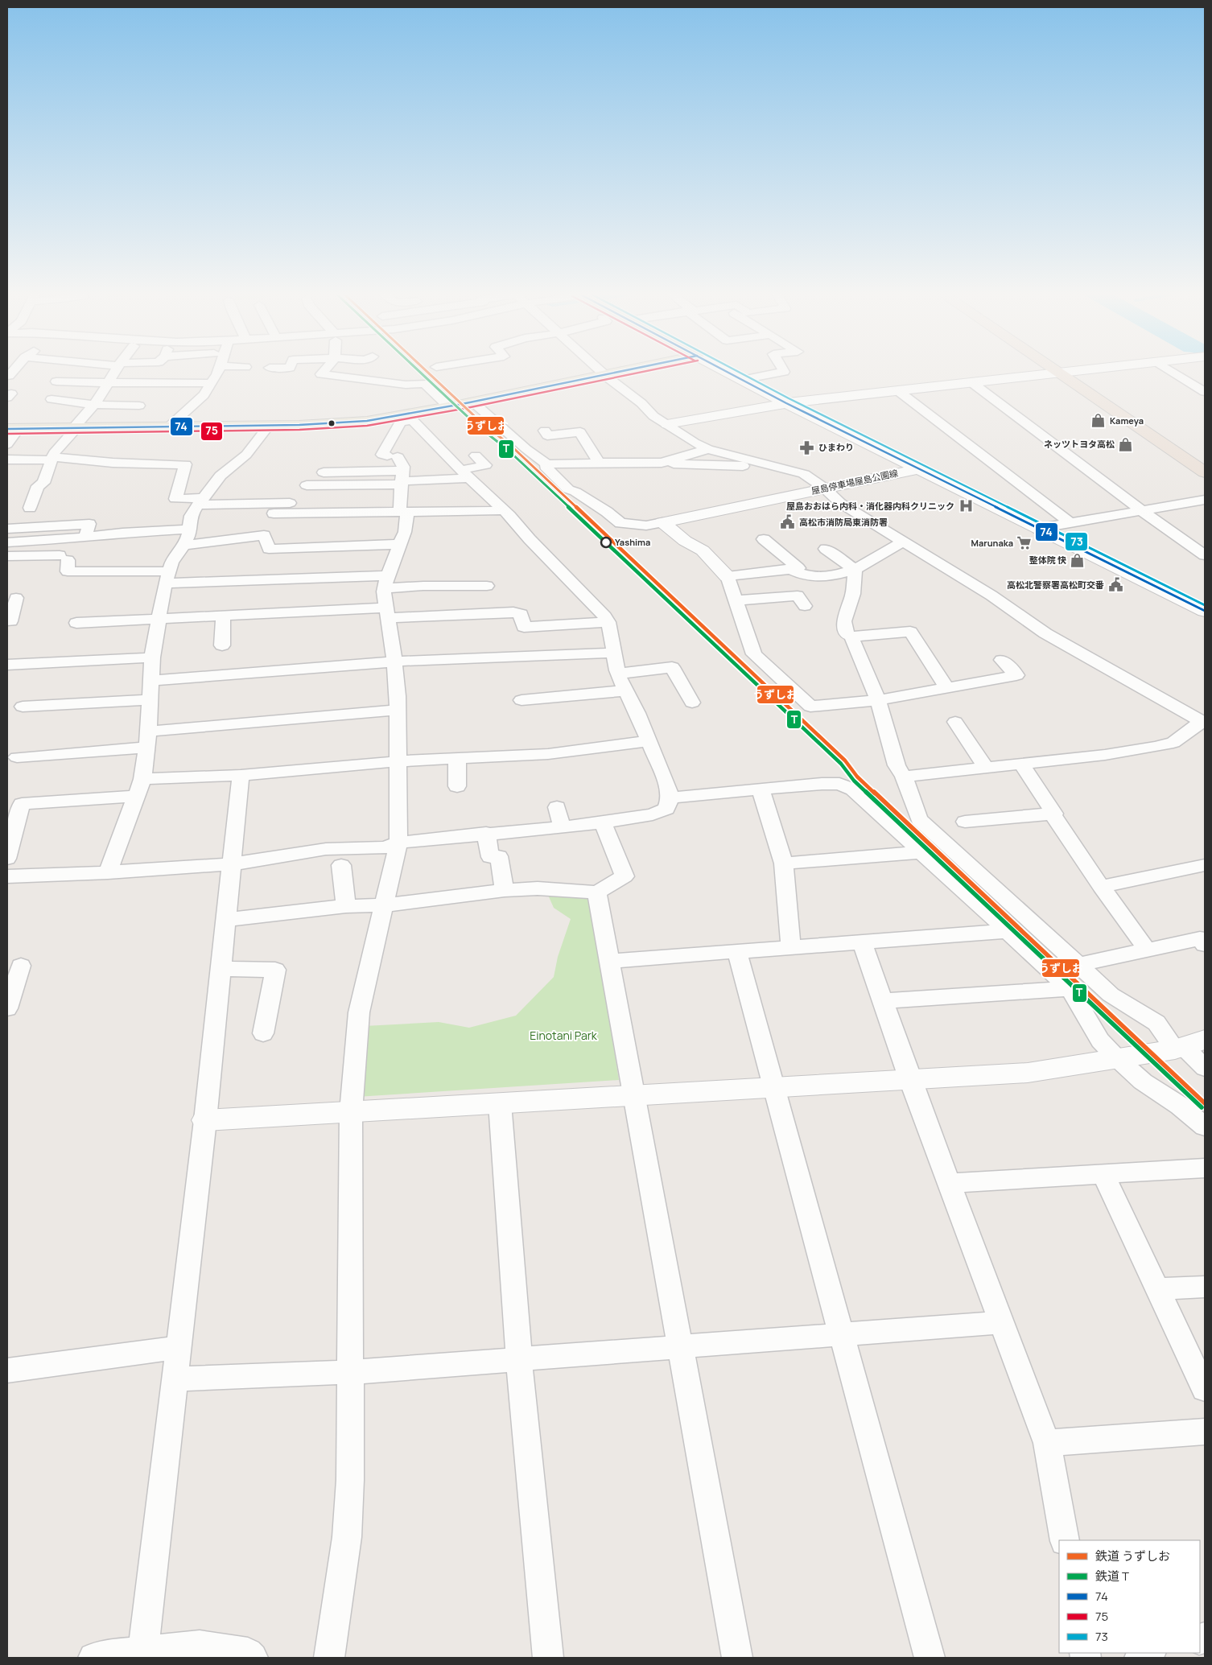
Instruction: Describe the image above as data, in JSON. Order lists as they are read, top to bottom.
{
  "streets": {
    "main road": ["屋島停車場屋島公園線"]
  },
  "parks": ["Einotani Park"],
  "places": {
    "shop": ["Kameya", "ネッツトヨタ高松", "整体院 快"],
    "pharmacy": ["ひまわり"],
    "hospital": ["屋島おおはら内科・消化器内科クリニック"],
    "public building": ["高松市消防局東消防署", "高松北警察署高松町交番"],
    "other": ["Yashima"],
    "supermarket": ["Marunaka"]
  },
  "lines": [
    "rail line うずしお",
    "rail line T",
    "transit line 74",
    "transit line 75",
    "transit line 73"
  ],
  "legend": [
    "鉄道 うずしお",
    "鉄道 T",
    "74",
    "75",
    "73"
  ]
}
